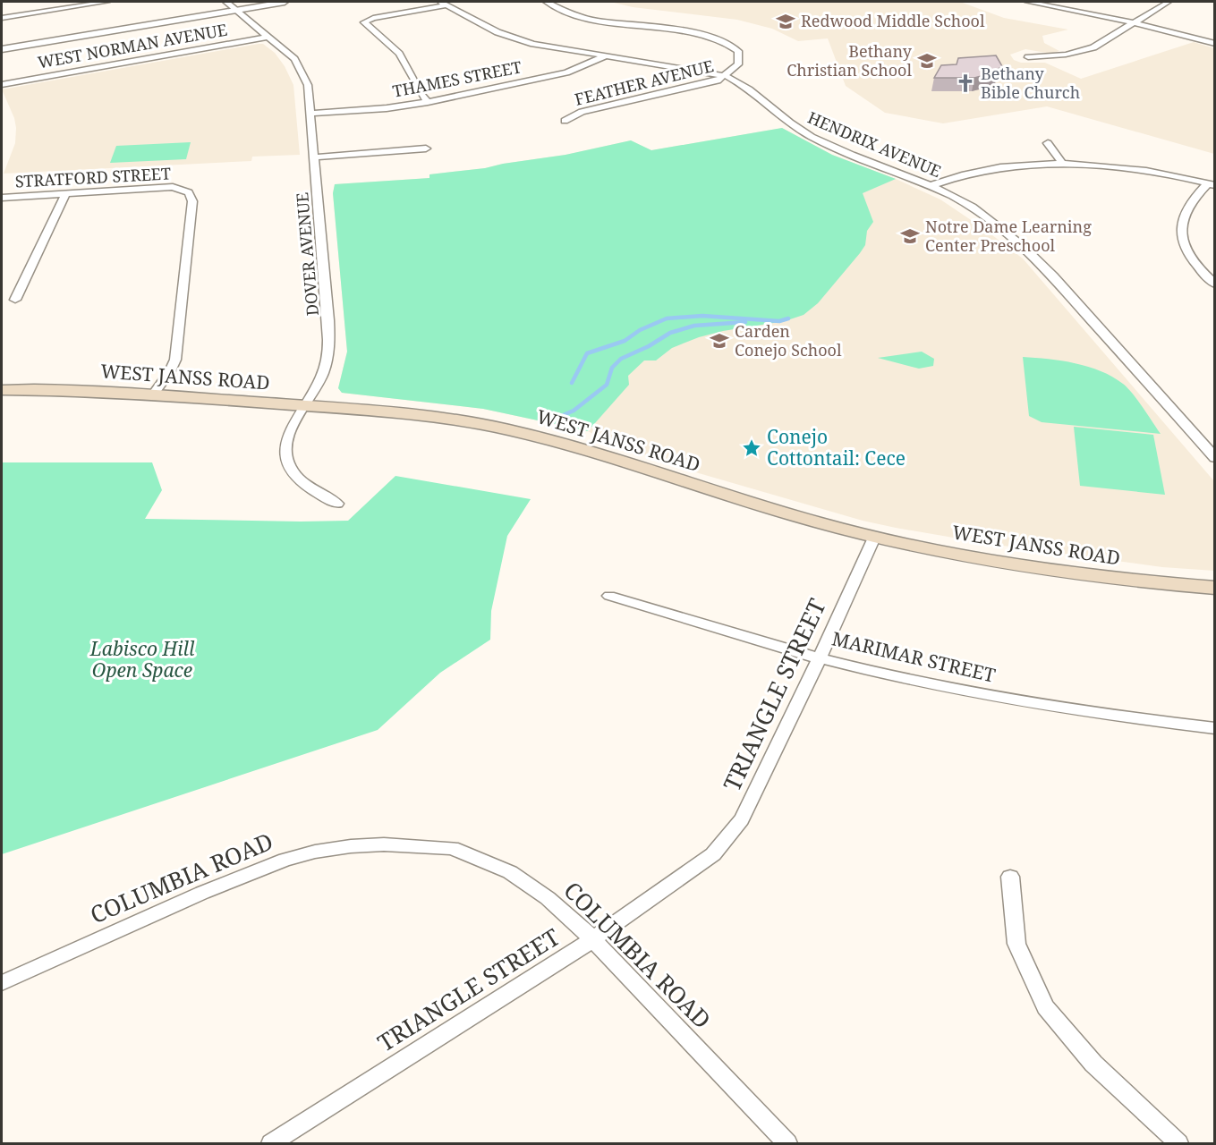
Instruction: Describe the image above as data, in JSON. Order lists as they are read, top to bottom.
{
  "streets": {
    "main road": ["WEST JANSS ROAD"],
    "street": [
      "WEST NORMAN AVENUE",
      "THAMES STREET",
      "FEATHER AVENUE",
      "HENDRIX AVENUE",
      "STRATFORD STREET",
      "DOVER AVENUE",
      "MARIMAR STREET",
      "TRIANGLE STREET",
      "COLUMBIA ROAD"
    ]
  },
  "crossings": [
    ["WEST NORMAN AVENUE", "DOVER AVENUE"],
    ["THAMES STREET", "HENDRIX AVENUE"],
    ["THAMES STREET", "DOVER AVENUE"],
    ["FEATHER AVENUE", "HENDRIX AVENUE"],
    ["STRATFORD STREET", "WEST JANSS ROAD"],
    ["DOVER AVENUE", "WEST JANSS ROAD"],
    ["WEST JANSS ROAD", "TRIANGLE STREET"],
    ["MARIMAR STREET", "TRIANGLE STREET"],
    ["TRIANGLE STREET", "COLUMBIA ROAD"]
  ],
  "parks": ["Labisco Hill Open Space"],
  "places": {
    "school or university": [
      "Redwood Middle School",
      "Bethany Christian School",
      "Notre Dame Learning Center Preschool",
      "Carden Conejo School"
    ],
    "church": ["Bethany Bible Church"],
    "place": ["Conejo Cottontail: Cece"]
  }
}
